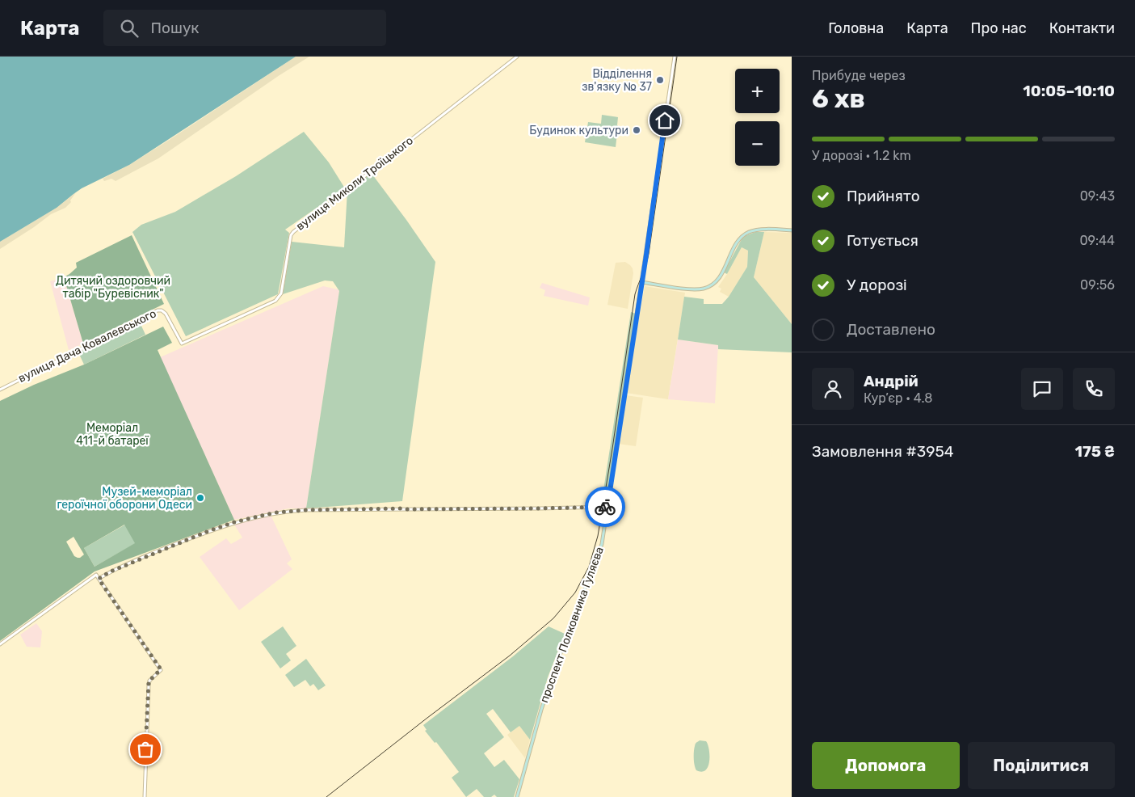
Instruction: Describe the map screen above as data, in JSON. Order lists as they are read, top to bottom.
{
  "streets": {
    "main road": ["проспект Полковника Гуляєва"],
    "street": ["вулиця Миколи Троїцького", "вулиця Дача Ковалевського"]
  },
  "crossings": [
    ["вулиця Миколи Троїцького", "вулиця Дача Ковалевського"]
  ],
  "parks": ["Дитячий оздоровчий табір \"Буревісник\"", "Меморіал 411-й батареї"],
  "places": ["Відділення зв'язку № 37", "Будинок культури", "Музей-меморіал героїчної оборони Одеси"],
  "page": {
    "header": "Карта",
    "search": "Пошук",
    "nav": [
      "Головна",
      "Карта",
      "Про нас",
      "Контакти"
    ],
    "heading": ["6 хв", "Прибуде через", "10:05–10:10"],
    "panel": [
      "Андрій",
      "Кур’єр · 4.8",
      "Замовлення #3954",
      "175 ₴"
    ],
    "map_buttons": ["+", "−"],
    "bar": "У дорозі · 1.2 km",
    "list": [
      ["Прийнято", "09:43"],
      ["Готується", "09:44"],
      ["У дорозі", "09:56"],
      "Доставлено"
    ],
    "buttons": ["Допомога", "Поділитися"]
  }
}
